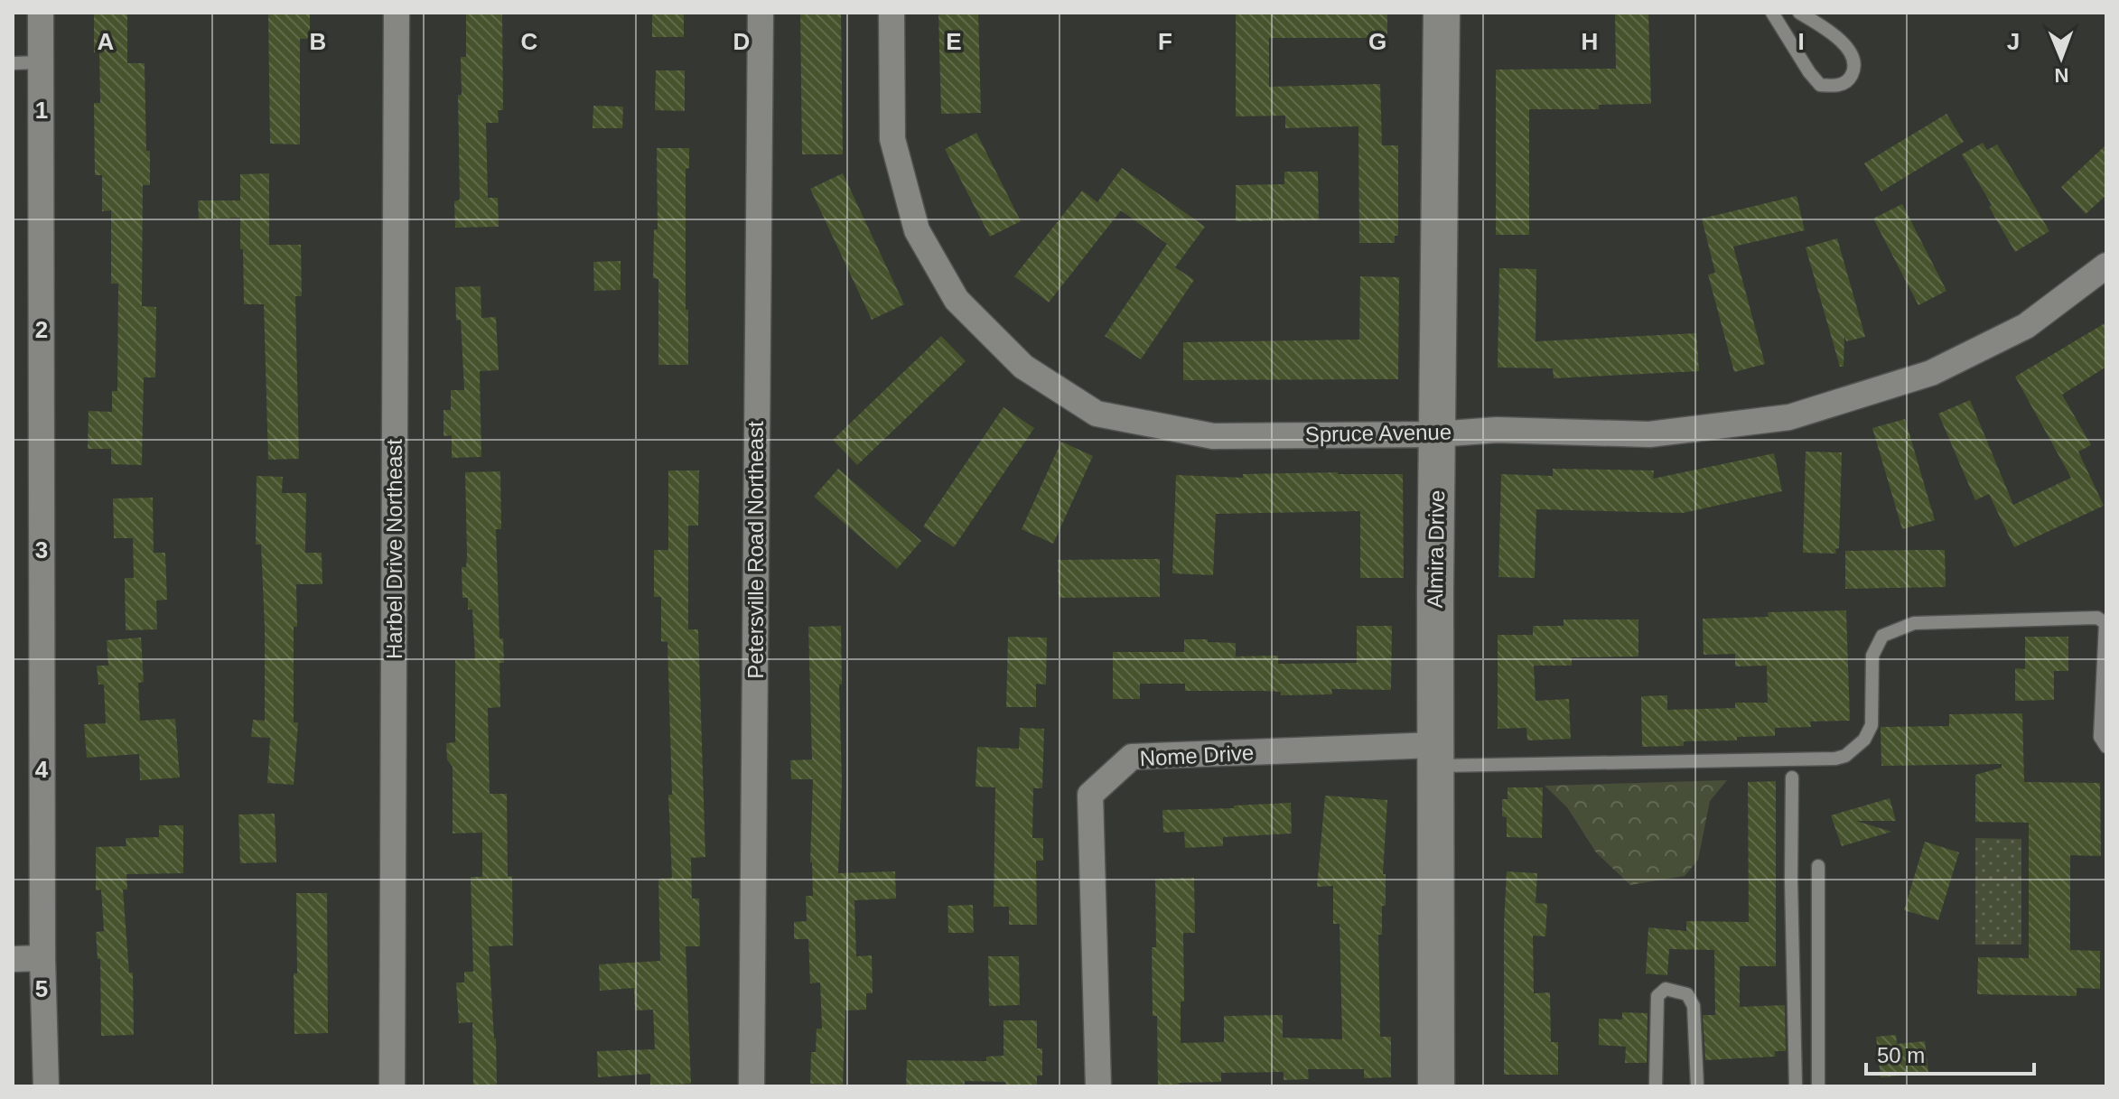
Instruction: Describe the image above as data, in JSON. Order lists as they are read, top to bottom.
{
  "streets": {
    "street": [
      "Spruce Avenue",
      "Harbel Drive Northeast",
      "Almira Drive",
      "Petersville Road Northeast",
      "Nome Drive"
    ]
  },
  "crossings": [
    ["Spruce Avenue", "Almira Drive"],
    ["Almira Drive", "Nome Drive"]
  ],
  "scale_bar": "50 m",
  "north": "bottom",
  "grid": {
    "columns": [
      "A",
      "B",
      "C",
      "D",
      "E",
      "F",
      "G",
      "H",
      "I",
      "J"
    ],
    "rows": [
      "1",
      "2",
      "3",
      "4",
      "5"
    ]
  }
}
